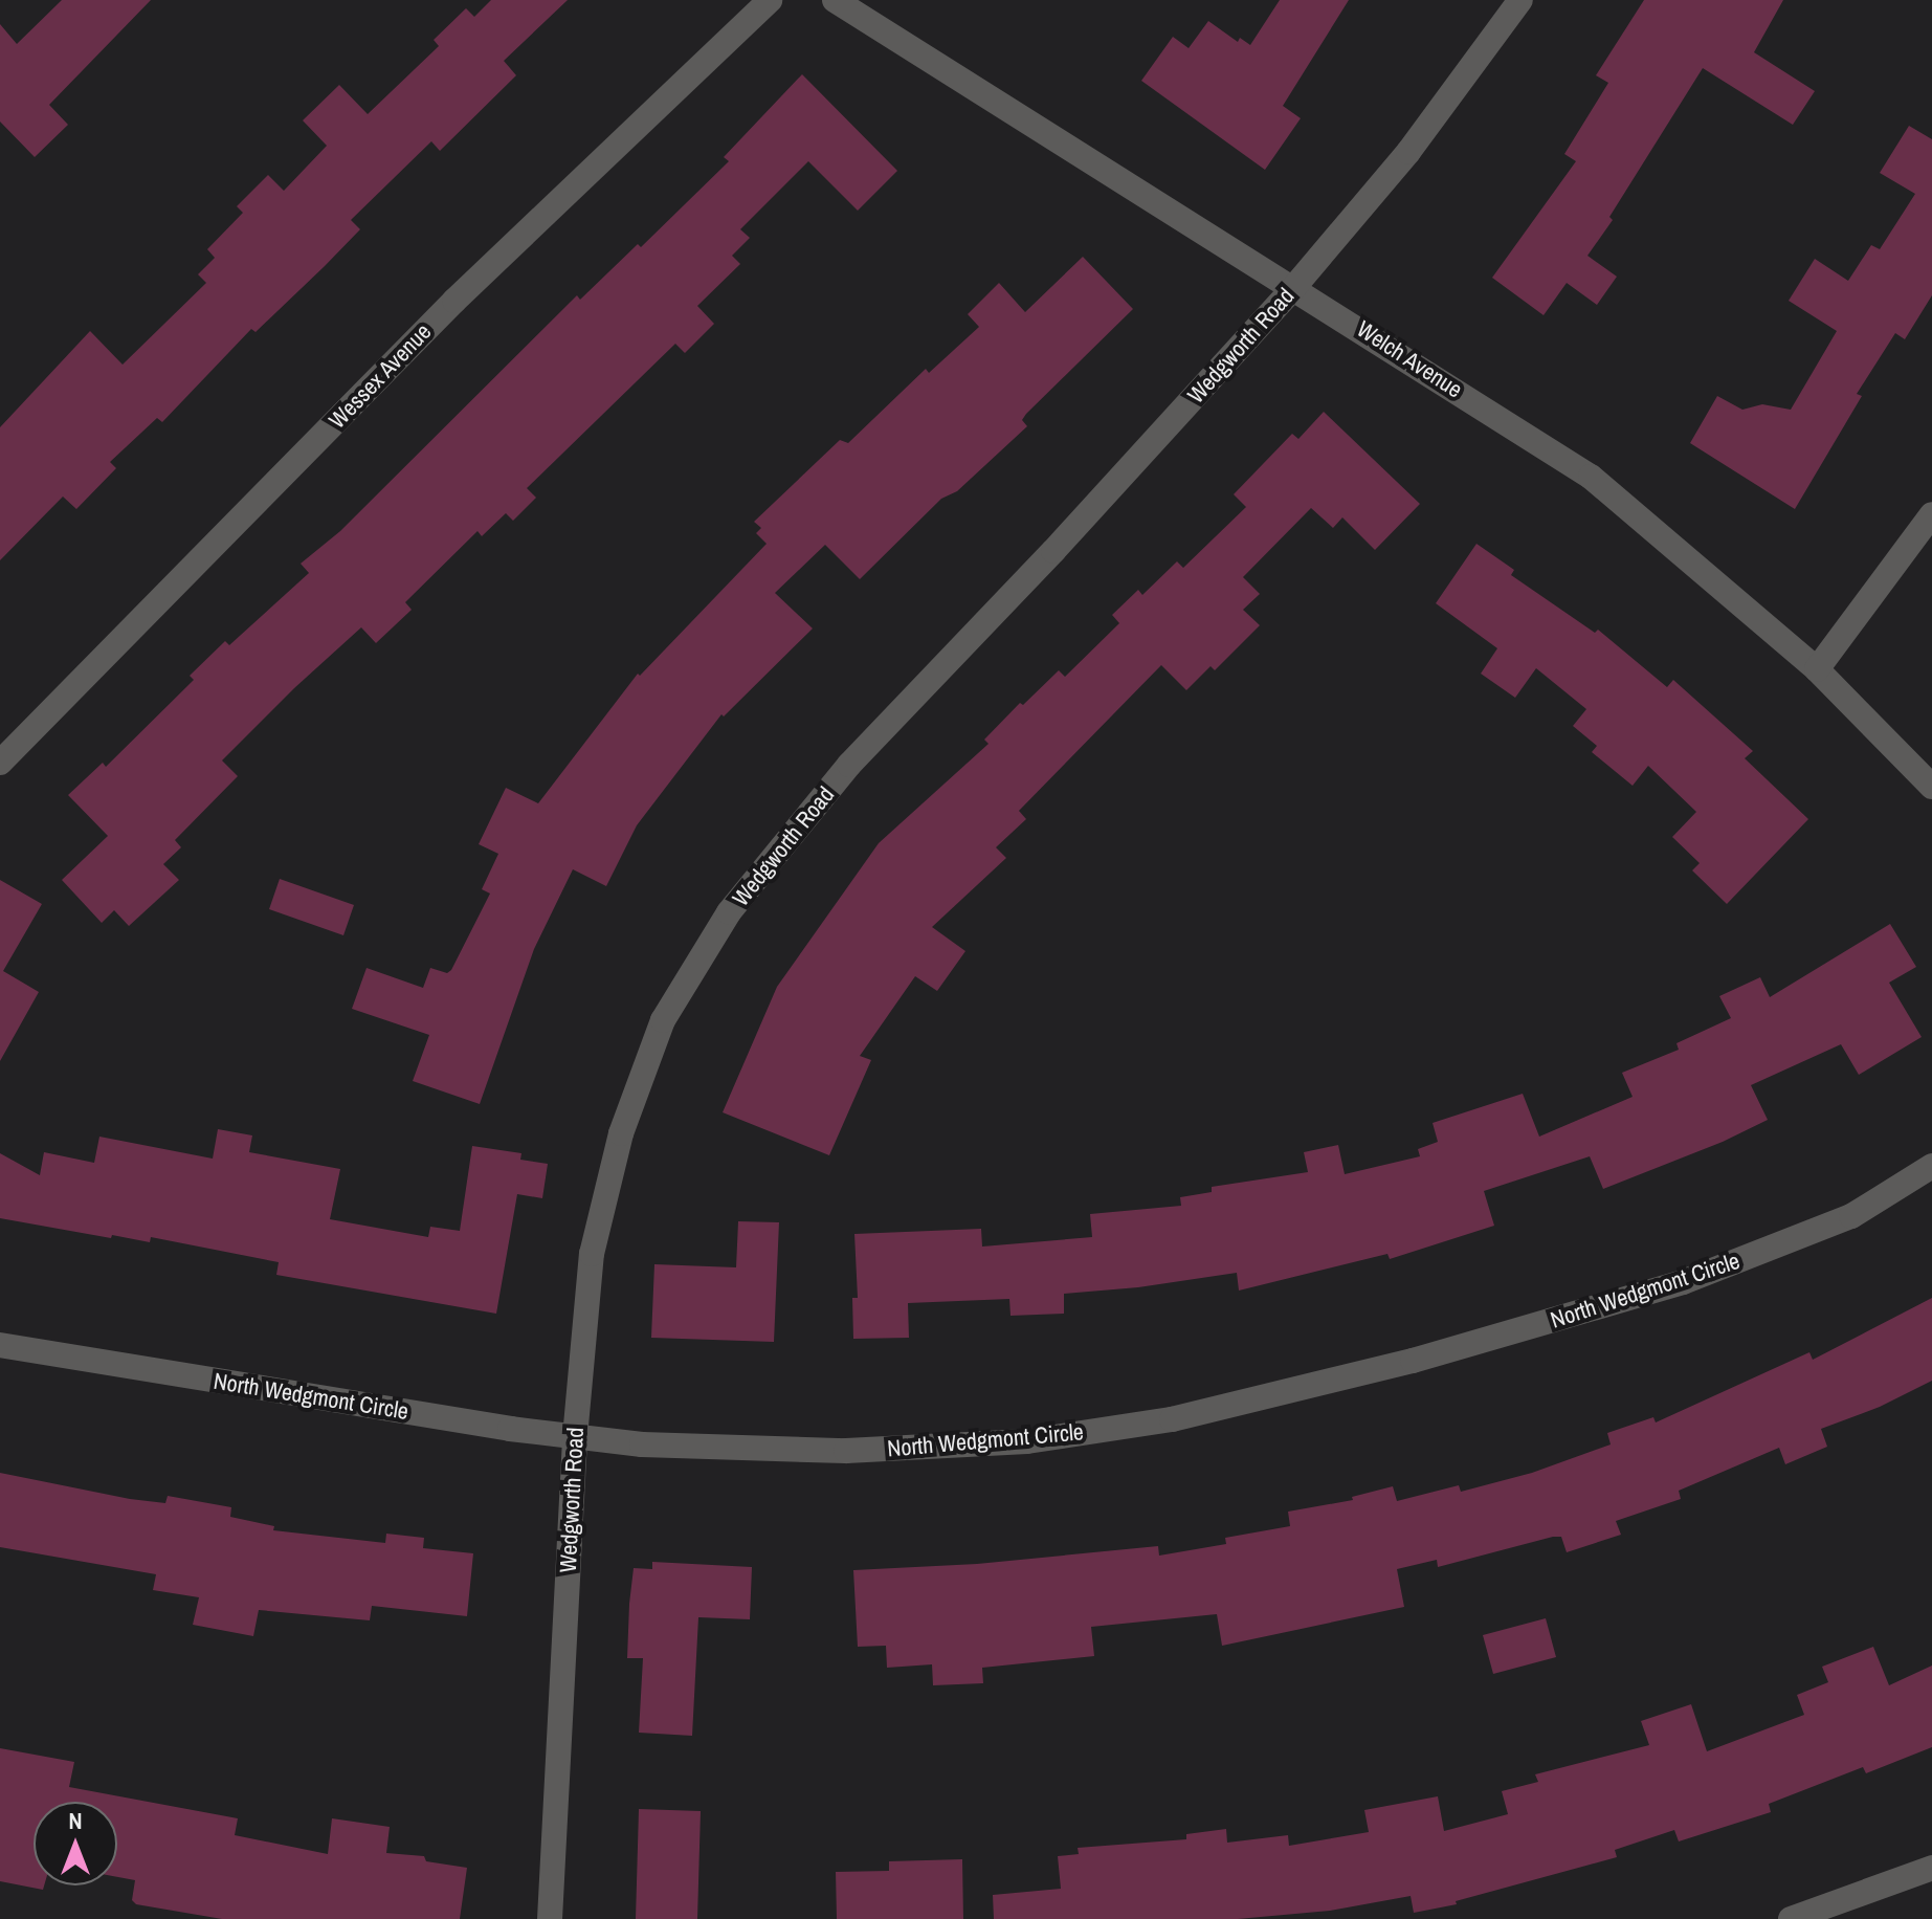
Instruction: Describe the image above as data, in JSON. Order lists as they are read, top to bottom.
{
  "streets": {
    "street": [
      "Wedgworth Road",
      "Welch Avenue",
      "Wessex Avenue",
      "North Wedgmont Circle"
    ]
  },
  "crossings": [
    ["Wedgworth Road", "Welch Avenue"],
    ["Wedgworth Road", "North Wedgmont Circle"]
  ],
  "north": "top"
}
